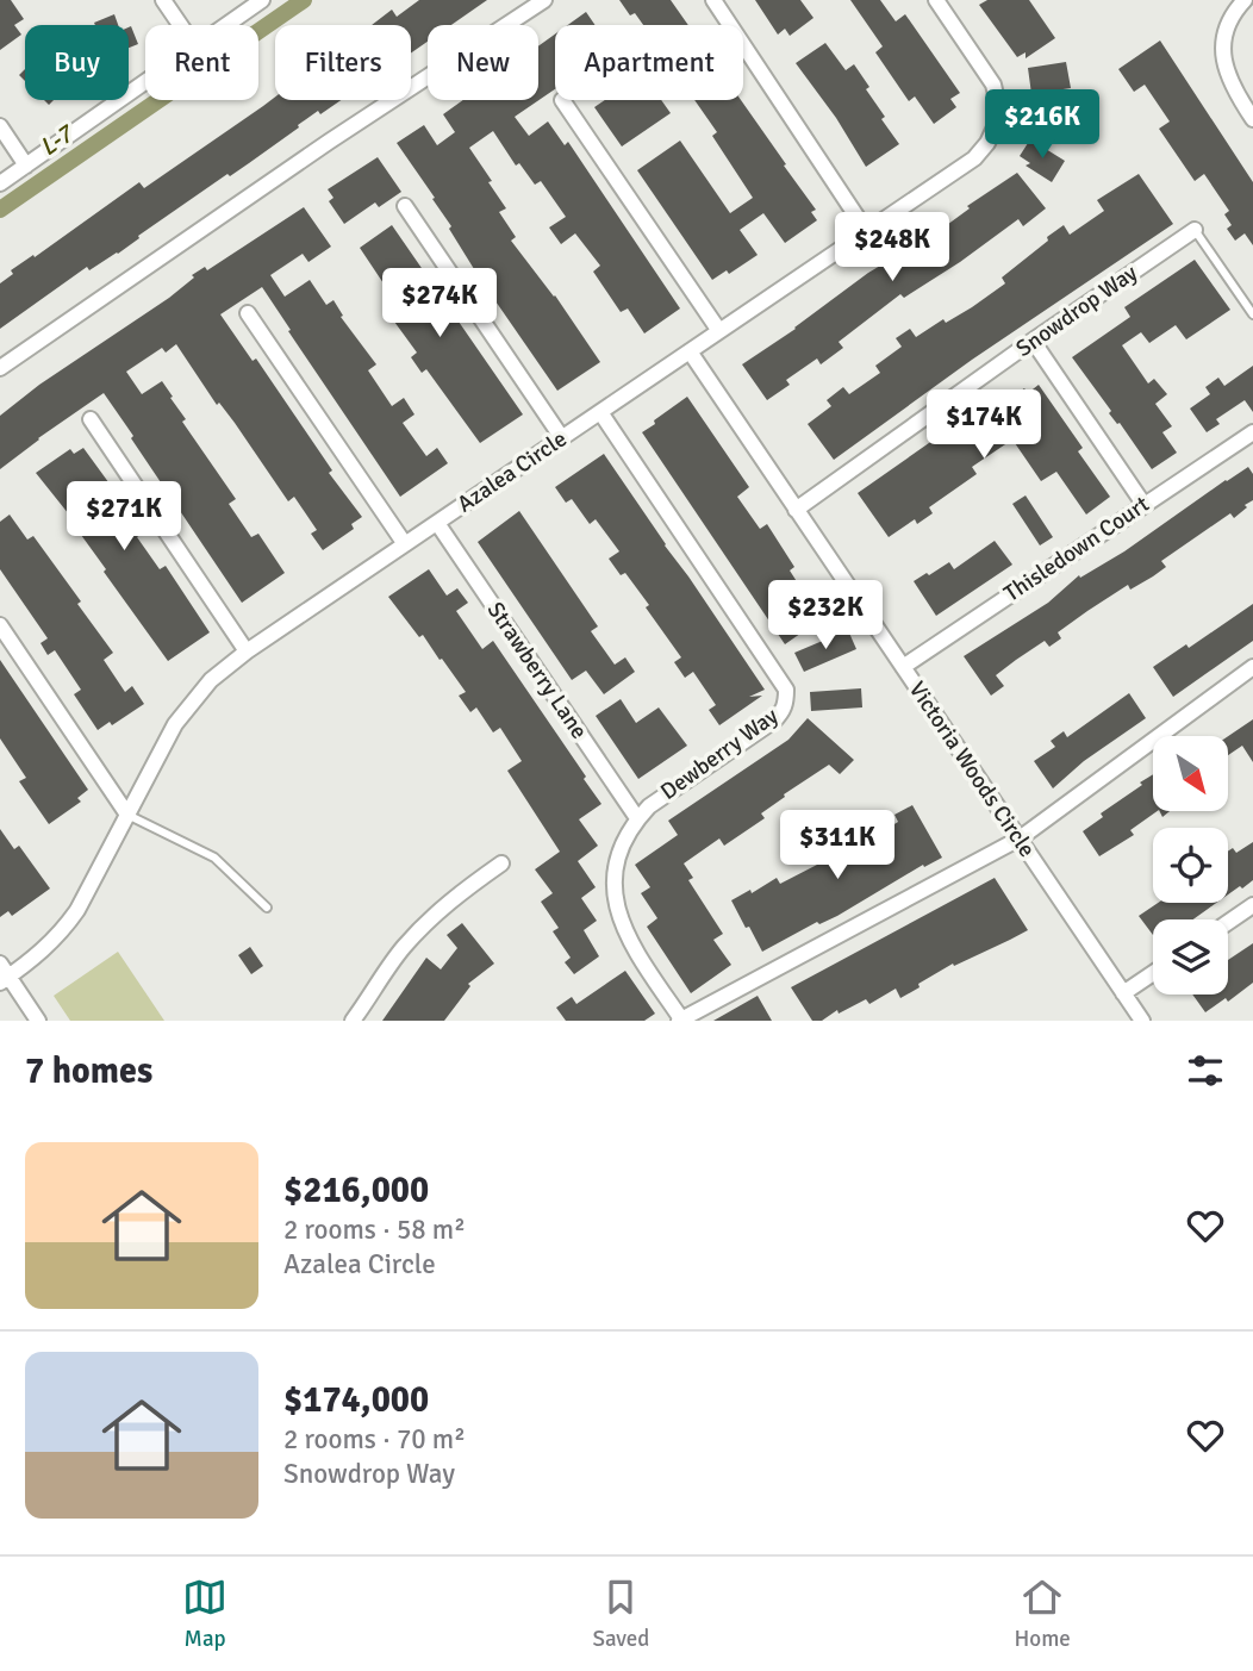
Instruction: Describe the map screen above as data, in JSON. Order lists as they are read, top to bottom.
{
  "streets": {
    "street": [
      "Snowdrop Way",
      "Azalea Circle",
      "Thisledown Court",
      "Strawberry Lane",
      "Dewberry Way",
      "Victoria Woods Circle"
    ]
  },
  "crossings": [
    ["Snowdrop Way", "Victoria Woods Circle"],
    ["Azalea Circle", "Strawberry Lane"],
    ["Azalea Circle", "Dewberry Way"],
    ["Azalea Circle", "Victoria Woods Circle"],
    ["Thisledown Court", "Victoria Woods Circle"],
    ["Strawberry Lane", "Dewberry Way"]
  ],
  "water": ["L-7"],
  "north": "bottom right",
  "page": {
    "chip": [
      "Buy",
      "Rent",
      "Filters",
      "New",
      "Apartment"
    ],
    "price": [
      "$216K",
      "$248K",
      "$274K",
      "$174K",
      "$271K",
      "$232K",
      "$311K"
    ],
    "heading": "7 homes",
    "list": [
      {
        "name": "$216,000",
        "note": "2 rooms · 58 m² · Azalea Circle"
      },
      {
        "name": "$174,000",
        "note": "2 rooms · 70 m² · Snowdrop Way"
      }
    ],
    "tabs": ["Map", "Saved", "Home"]
  }
}
